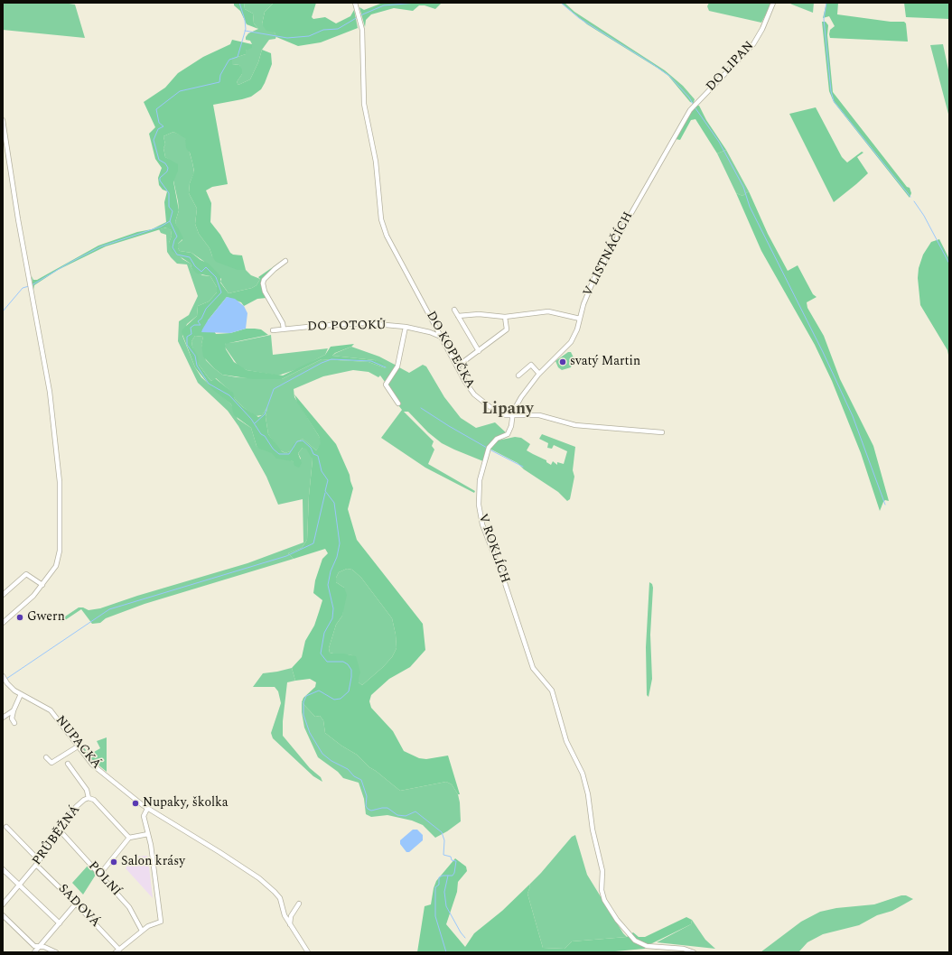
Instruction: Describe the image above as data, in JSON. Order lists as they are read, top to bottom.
{
  "streets": {
    "street": [
      "DO LIPAN",
      "V LISTNÁČÍCH",
      "DO POTOKŮ",
      "DO KOPEČKA",
      "V ROKLÍCH",
      "NUPACKÁ",
      "PRŮBĚŽNÁ",
      "POLNÍ",
      "SADOVÁ"
    ]
  },
  "crossings": [
    ["DO LIPAN", "V LISTNÁČÍCH"],
    ["V LISTNÁČÍCH", "DO KOPEČKA"],
    ["V LISTNÁČÍCH", "V ROKLÍCH"],
    ["DO POTOKŮ", "DO KOPEČKA"],
    ["DO KOPEČKA", "V ROKLÍCH"],
    ["PRŮBĚŽNÁ", "POLNÍ"],
    ["PRŮBĚŽNÁ", "SADOVÁ"]
  ],
  "districts": ["Lipany"],
  "places": [
    "svatý Martin",
    "Gwern",
    "Nupaky, školka",
    "Salon krásy"
  ]
}
